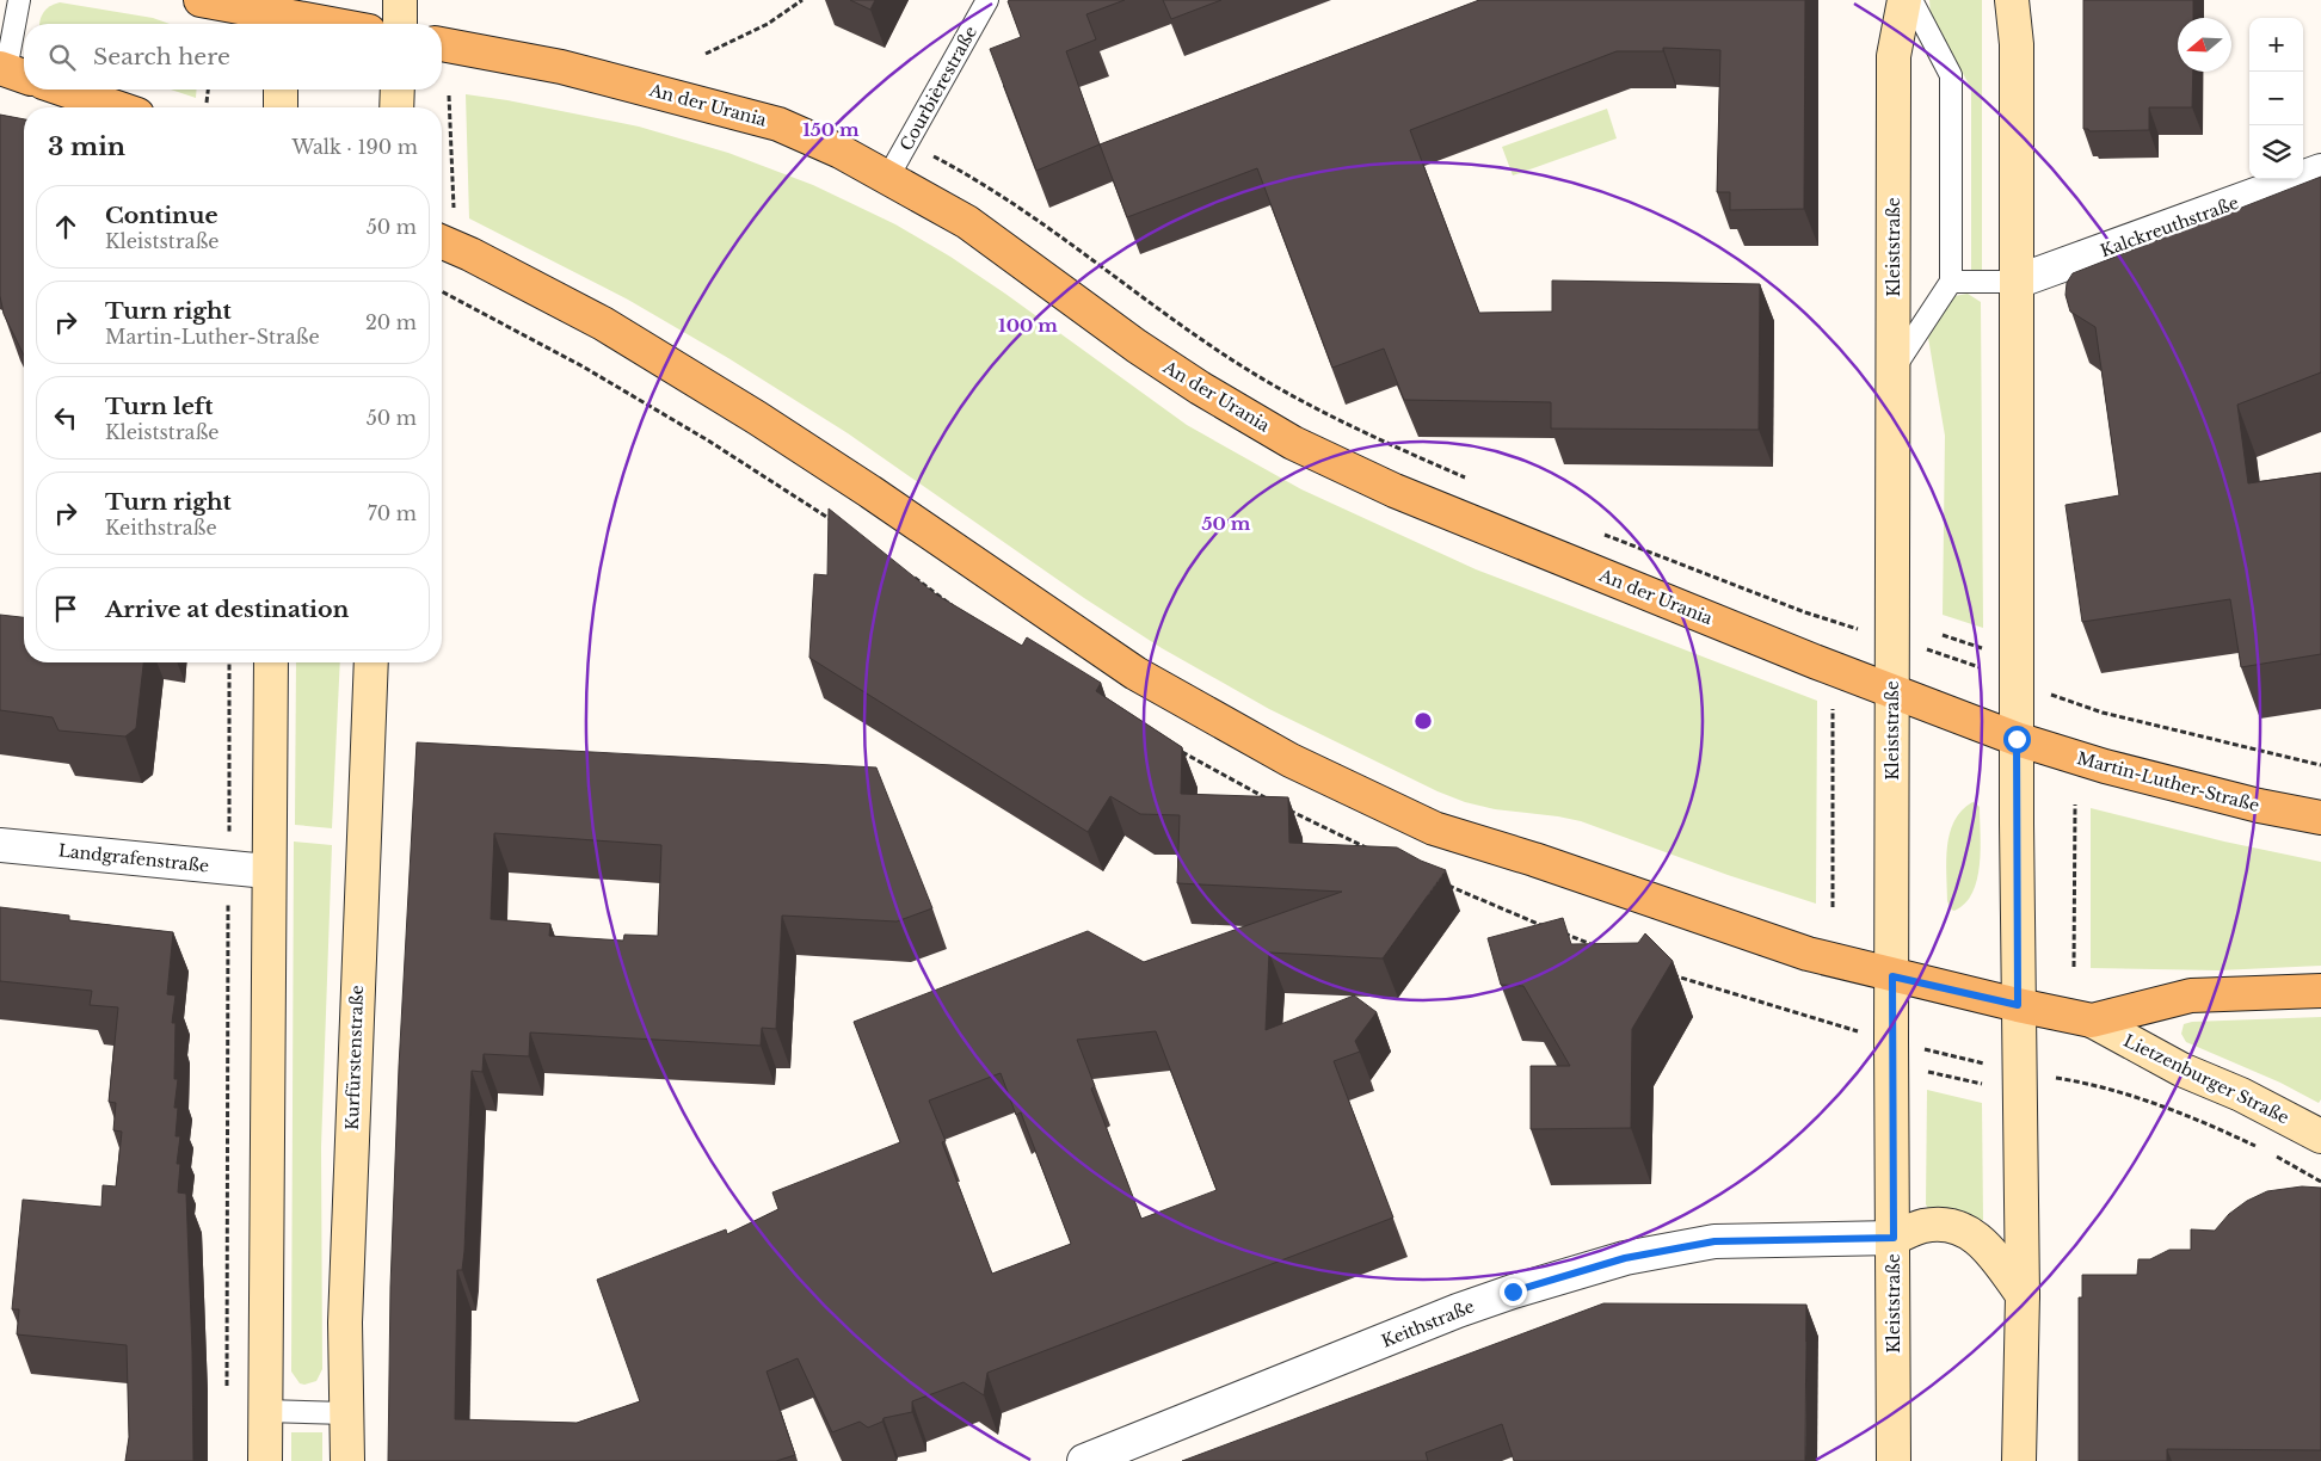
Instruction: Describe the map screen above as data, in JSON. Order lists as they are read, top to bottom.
{
  "streets": {
    "main road": [
      "An der Urania",
      "Kleiststraße",
      "Martin-Luther-Straße",
      "Kurfürstenstraße",
      "Lietzenburger Straße"
    ],
    "street": ["Kalckreuthstraße", "Landgrafenstraße", "Keithstraße"],
    "lane": ["Courbièrestraße"]
  },
  "crossings": [
    ["Courbièrestraße", "An der Urania"],
    ["An der Urania", "Kleiststraße"],
    ["An der Urania", "Martin-Luther-Straße"],
    ["Kleiststraße", "Keithstraße"]
  ],
  "north": "left",
  "page": {
    "map_buttons": ["+", "−"],
    "search": "Search here",
    "heading": ["3 min", "Walk · 190 m"],
    "list": [
      ["Continue", "Kleiststraße", "50 m"],
      ["Turn right", "Martin-Luther-Straße", "20 m"],
      ["Turn left", "Kleiststraße", "50 m"],
      ["Turn right", "Keithstraße", "70 m"],
      "Arrive at destination"
    ]
  },
  "rings": ["150 m", "100 m", "50 m"]
}
